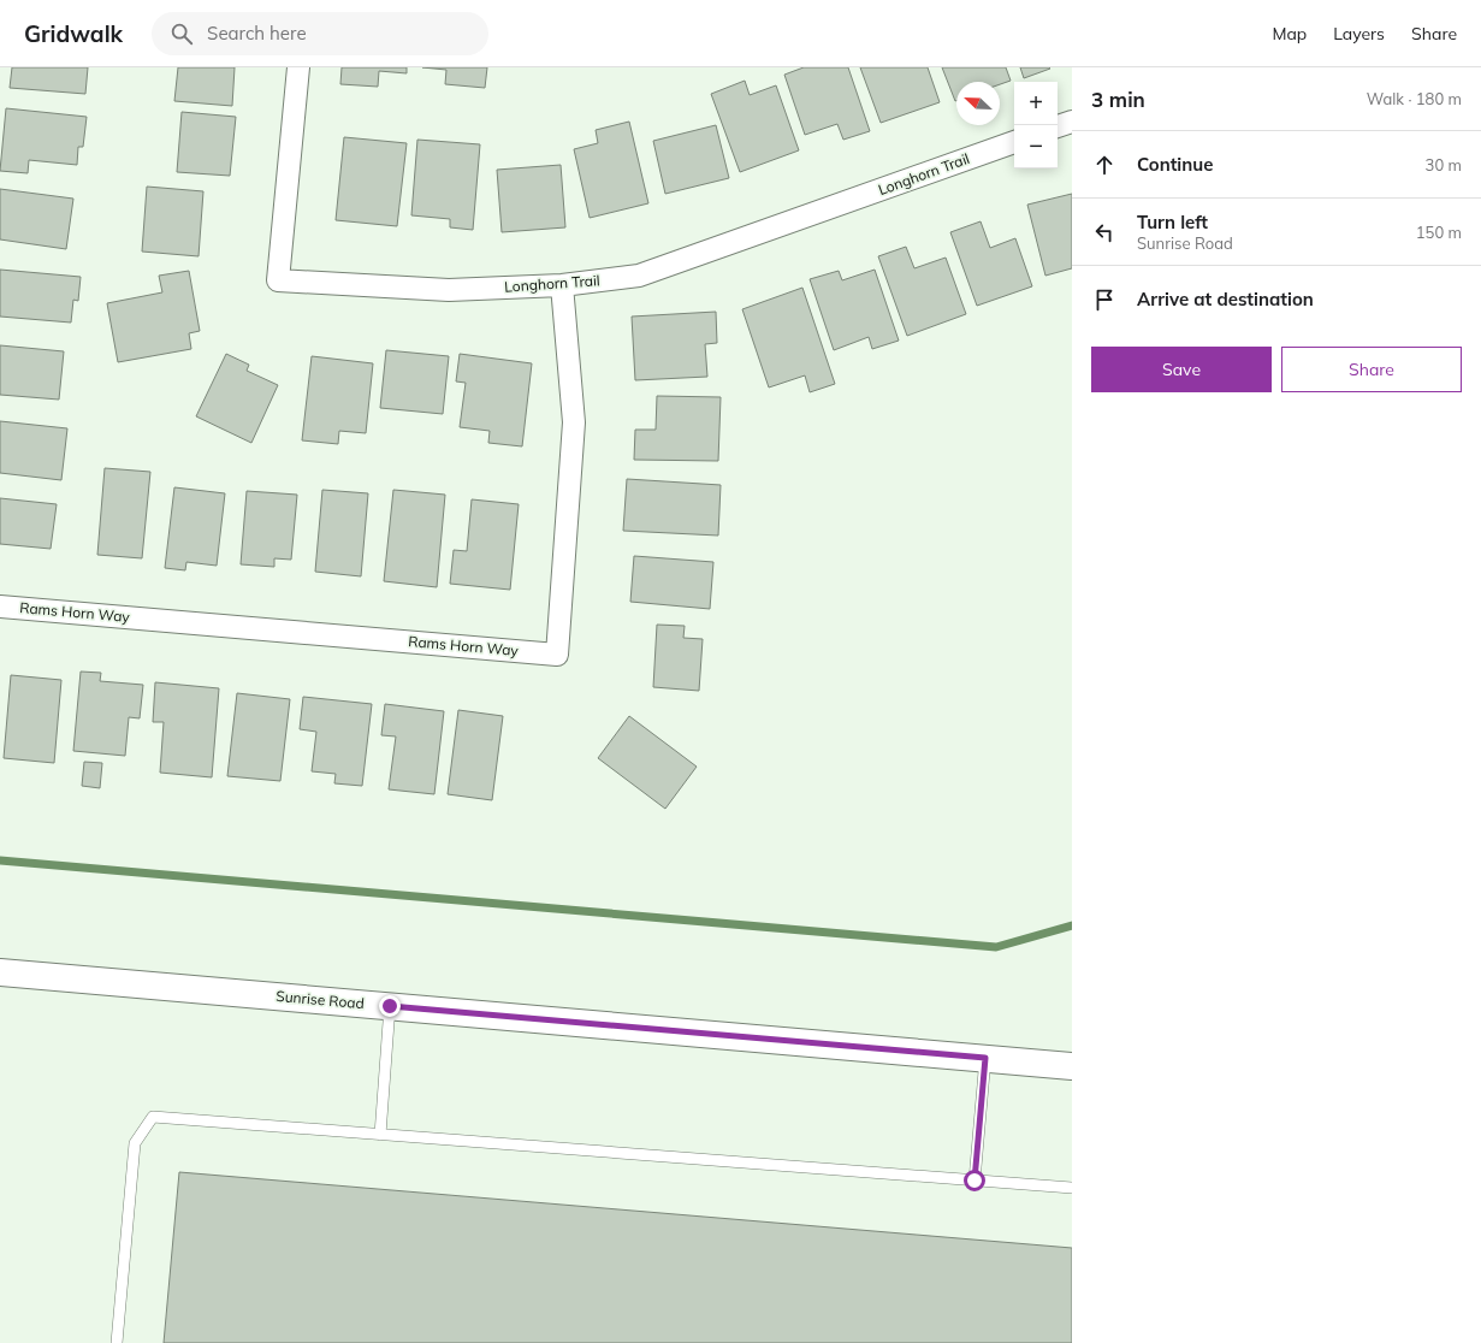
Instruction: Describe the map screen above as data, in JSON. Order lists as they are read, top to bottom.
{
  "streets": {
    "main road": ["Sunrise Road"],
    "street": ["Longhorn Trail", "Rams Horn Way"]
  },
  "crossings": [
    ["Longhorn Trail", "Rams Horn Way"]
  ],
  "north": "top left",
  "page": {
    "header": "Gridwalk",
    "search": "Search here",
    "nav": ["Map", "Layers", "Share"],
    "heading": ["3 min", "Walk · 180 m"],
    "map_buttons": ["+", "−"],
    "list": [
      ["Continue", "30 m"],
      ["Turn left", "Sunrise Road", "150 m"],
      "Arrive at destination"
    ],
    "buttons": ["Save", "Share"]
  }
}
